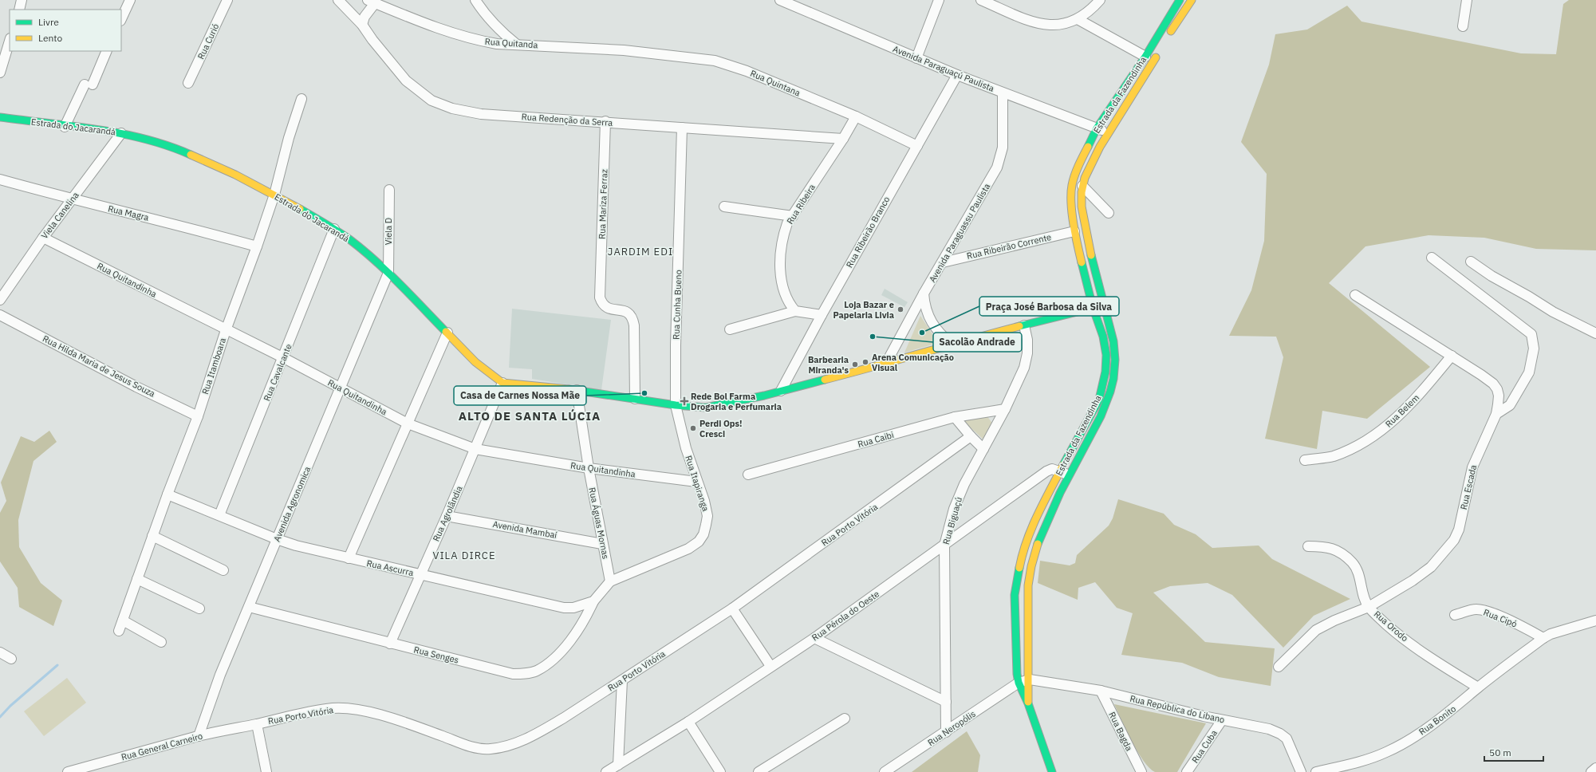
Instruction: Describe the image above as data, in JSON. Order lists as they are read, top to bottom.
{
  "streets": {
    "main road": ["Estrada da Fazendinha", "Estrada do Jacarandá"],
    "street": [
      "Rua Curió",
      "Rua Quitanda",
      "Avenida Paraguaçú Paulista",
      "Rua Quintana",
      "Rua Redenção da Serra",
      "Rua Mariza Ferraz",
      "Rua Ribeira",
      "Rua Magra",
      "Viela Canelina",
      "Viela D",
      "Rua Ribeirão Branco",
      "Avenida Paraguassu Paulista",
      "Rua Ribeirão Corrente",
      "Rua Quitandinha",
      "Rua Cunha Bueno",
      "Rua Hilda Maria de Jesus Souza",
      "Rua Itamboara",
      "Rua Cavalcante",
      "Rua Belem",
      "Rua Caibi",
      "Rua Itapiranga",
      "Rua Escada",
      "Avenida Agronomica",
      "Rua Agrolândia",
      "Rua Biguaçú",
      "Rua Águas Mornas",
      "Rua Porto Vitória",
      "Avenida Mambaí",
      "Rua Ascurra",
      "Rua Pérola do Oeste",
      "Rua Cipó",
      "Rua Orodo",
      "Rua Senges",
      "Rua República do Libano",
      "Rua Bonito",
      "Rua Neropólis",
      "Rua Bagda",
      "Rua General Carneiro",
      "Rua Cuba"
    ]
  },
  "crossings": [
    ["Rua Quitanda", "Rua Quintana"],
    ["Avenida Paraguaçú Paulista", "Estrada da Fazendinha"],
    ["Avenida Paraguaçú Paulista", "Rua Ribeirão Branco"],
    ["Avenida Paraguaçú Paulista", "Avenida Paraguassu Paulista"],
    ["Rua Quintana", "Rua Ribeira"],
    ["Rua Quintana", "Rua Ribeirão Branco"],
    ["Estrada da Fazendinha", "Rua Ribeirão Corrente"],
    ["Estrada da Fazendinha", "Rua Pérola do Oeste"],
    ["Estrada da Fazendinha", "Rua República do Libano"],
    ["Estrada da Fazendinha", "Rua Neropólis"],
    ["Rua Redenção da Serra", "Rua Mariza Ferraz"],
    ["Rua Redenção da Serra", "Rua Ribeira"],
    ["Rua Redenção da Serra", "Rua Cunha Bueno"],
    ["Estrada do Jacarandá", "Viela Canelina"],
    ["Estrada do Jacarandá", "Viela D"],
    ["Estrada do Jacarandá", "Rua Itamboara"],
    ["Estrada do Jacarandá", "Rua Cavalcante"],
    ["Estrada do Jacarandá", "Avenida Agronomica"],
    ["Estrada do Jacarandá", "Rua Agrolândia"],
    ["Rua Magra", "Viela Canelina"],
    ["Rua Magra", "Rua Itamboara"],
    ["Viela Canelina", "Rua Quitandinha"],
    ["Viela D", "Avenida Agronomica"],
    ["Avenida Paraguassu Paulista", "Rua Ribeirão Corrente"],
    ["Rua Quitandinha", "Rua Itamboara"],
    ["Rua Quitandinha", "Rua Cavalcante"],
    ["Rua Quitandinha", "Rua Itapiranga"],
    ["Rua Quitandinha", "Avenida Agronomica"],
    ["Rua Quitandinha", "Rua Agrolândia"],
    ["Rua Quitandinha", "Rua Águas Mornas"],
    ["Rua Cunha Bueno", "Rua Itapiranga"],
    ["Rua Hilda Maria de Jesus Souza", "Rua Itamboara"],
    ["Rua Itamboara", "Rua Ascurra"],
    ["Rua Cavalcante", "Rua Ascurra"],
    ["Rua Belem", "Rua Escada"],
    ["Rua Caibi", "Rua Biguaçú"],
    ["Rua Itapiranga", "Rua Águas Mornas"],
    ["Rua Escada", "Rua Orodo"],
    ["Avenida Agronomica", "Rua Ascurra"],
    ["Avenida Agronomica", "Rua Senges"],
    ["Avenida Agronomica", "Rua General Carneiro"],
    ["Rua Agrolândia", "Avenida Mambaí"],
    ["Rua Agrolândia", "Rua Ascurra"],
    ["Rua Agrolândia", "Rua Senges"],
    ["Rua Biguaçú", "Rua Pérola do Oeste"],
    ["Rua Biguaçú", "Rua Neropólis"],
    ["Rua Águas Mornas", "Avenida Mambaí"],
    ["Rua Porto Vitória", "Rua General Carneiro"],
    ["Rua Ascurra", "Rua Senges"],
    ["Rua Cipó", "Rua Bonito"],
    ["Rua Orodo", "Rua Bonito"],
    ["Rua República do Libano", "Rua Neropólis"],
    ["Rua República do Libano", "Rua Bagda"],
    ["Rua República do Libano", "Rua Cuba"]
  ],
  "districts": ["JARDIM EDI", "ALTO DE SANTA LÚCIA", "VILA DIRCE"],
  "places": {
    "other": [
      "Loja Bazar e Papelaria Livia",
      "Praça José Barbosa da Silva",
      "Sacolão Andrade",
      "Arena Comunicação Visual",
      "Barbearia Miranda's",
      "Casa de Carnes Nossa Mãe",
      "Perdi Ops! Cresci"
    ],
    "health": ["Rede Bol Farma Drogaria e Perfumaria"]
  },
  "legend": ["Livre", "Lento"],
  "scale_bar": "50 m"
}
